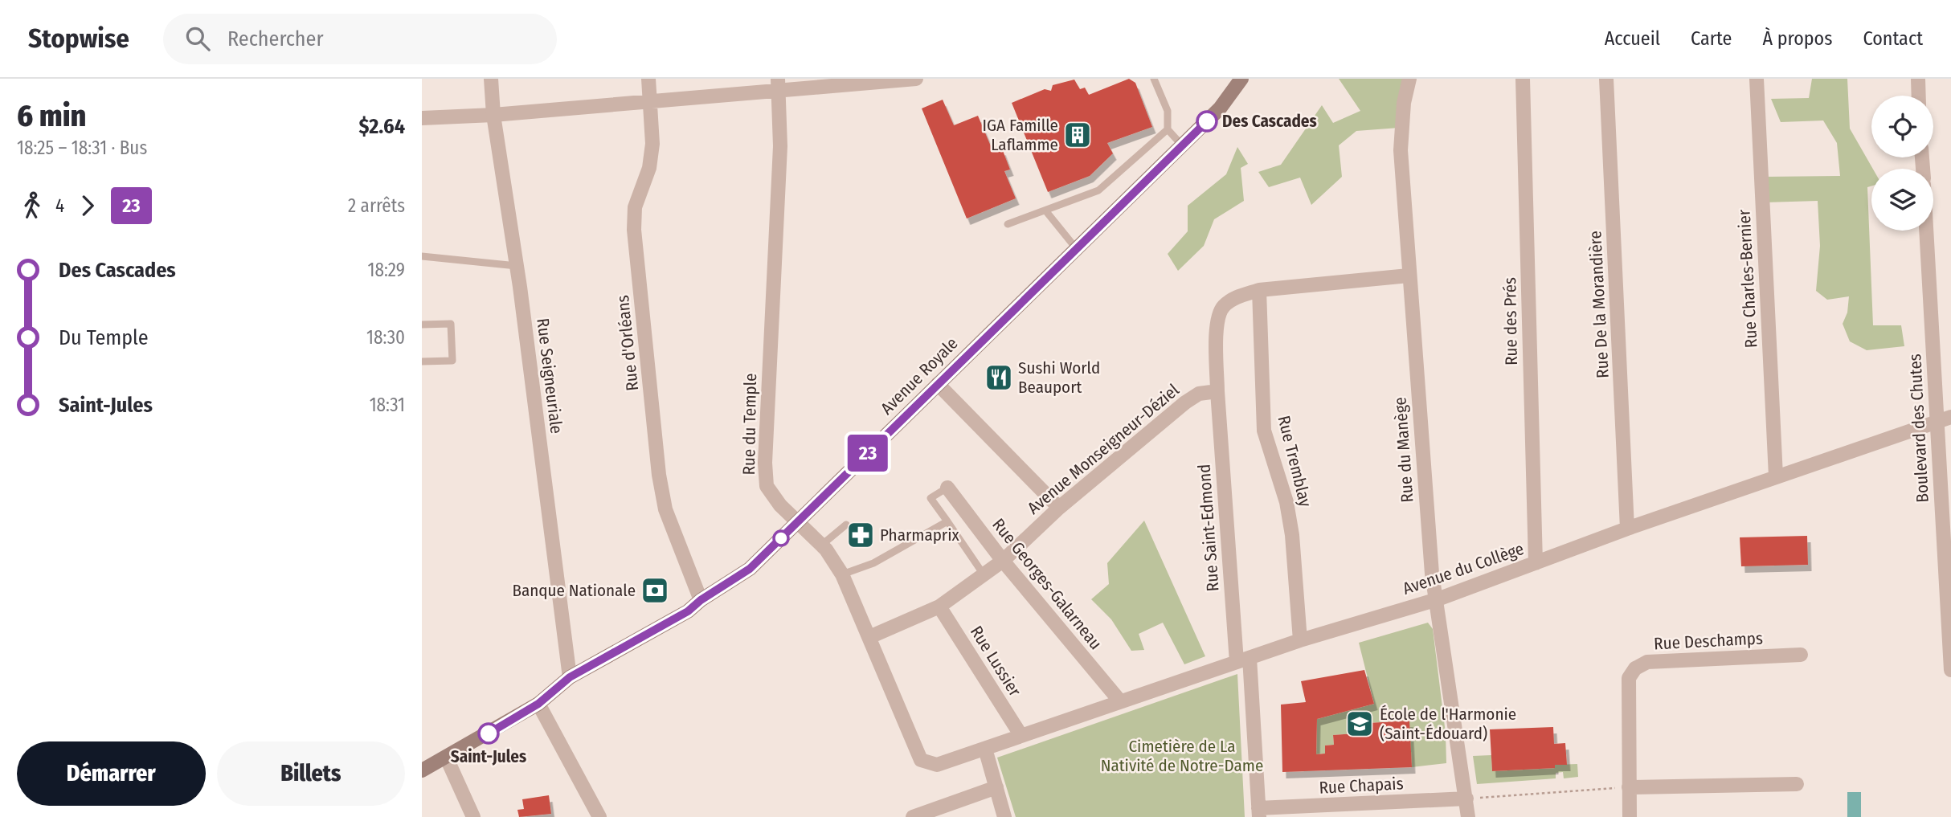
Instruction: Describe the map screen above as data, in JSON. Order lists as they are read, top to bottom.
{
  "streets": {
    "main road": ["Avenue Royale"],
    "street": [
      "Rue Charles-Bernier",
      "Rue De la Morandière",
      "Rue des Prés",
      "Rue d'Orléans",
      "Rue Seigneuriale",
      "Rue du Temple",
      "Boulevard des Chutes",
      "Avenue Monseigneur-Déziel",
      "Rue du Manège",
      "Rue Tremblay",
      "Rue Saint-Edmond",
      "Avenue du Collège",
      "Rue Georges-Galarneau",
      "Rue Deschamps",
      "Rue Lussier",
      "Rue Chapais"
    ]
  },
  "crossings": [
    ["Rue Charles-Bernier", "Avenue du Collège"],
    ["Rue De la Morandière", "Avenue du Collège"],
    ["Rue des Prés", "Avenue du Collège"],
    ["Rue d'Orléans", "Avenue Royale"],
    ["Rue Seigneuriale", "Avenue Royale"],
    ["Avenue Royale", "Rue du Temple"],
    ["Rue du Temple", "Avenue Monseigneur-Déziel"],
    ["Rue du Temple", "Avenue du Collège"],
    ["Boulevard des Chutes", "Avenue du Collège"],
    ["Avenue Monseigneur-Déziel", "Rue Saint-Edmond"],
    ["Avenue Monseigneur-Déziel", "Rue Georges-Galarneau"],
    ["Avenue Monseigneur-Déziel", "Rue Lussier"],
    ["Rue du Manège", "Avenue du Collège"],
    ["Rue du Manège", "Rue Chapais"],
    ["Rue Tremblay", "Avenue du Collège"],
    ["Rue Saint-Edmond", "Avenue du Collège"],
    ["Rue Saint-Edmond", "Rue Chapais"],
    ["Avenue du Collège", "Rue Georges-Galarneau"],
    ["Avenue du Collège", "Rue Lussier"]
  ],
  "parks": ["Cimetière de La Nativité de Notre-Dame"],
  "places": {
    "other": ["Des Cascades", "Saint-Jules"],
    "building": ["IGA Famille Laflamme"],
    "restaurant": ["Sushi World Beauport"],
    "pharmacy": ["Pharmaprix"],
    "bank": ["Banque Nationale"],
    "school or university": ["École de l'Harmonie (Saint-Édouard)"]
  },
  "lines": ["bus line 23"],
  "page": {
    "header": "Stopwise",
    "search": "Rechercher",
    "nav": [
      "Accueil",
      "Carte",
      "À propos",
      "Contact"
    ],
    "heading": ["6 min", "18:25 – 18:31 · Bus", "$2.64"],
    "on_map": "23",
    "legs": ["4", "23", "2 arrêts"],
    "list": [
      {
        "name": "Des Cascades",
        "value": "18:29"
      },
      {
        "name": "Du Temple",
        "value": "18:30"
      },
      {
        "name": "Saint-Jules",
        "value": "18:31"
      }
    ],
    "buttons": ["Démarrer", "Billets"]
  }
}
